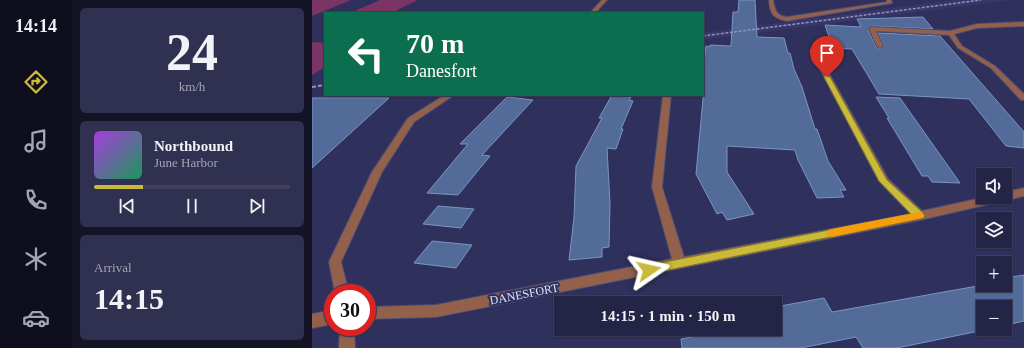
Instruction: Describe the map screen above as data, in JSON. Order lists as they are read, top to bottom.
{
  "streets": {
    "street": ["DANESFORT"]
  },
  "page": {
    "tabs": "14:14",
    "tile": [
      ["24", "km/h"],
      ["Arrival", "14:15"]
    ],
    "turn": ["70 m", "Danesfort"],
    "song": ["Northbound", "June Harbor"],
    "map_buttons": ["+", "−"],
    "limit": "30",
    "trip": "14:15 · 1 min · 150 m"
  }
}
